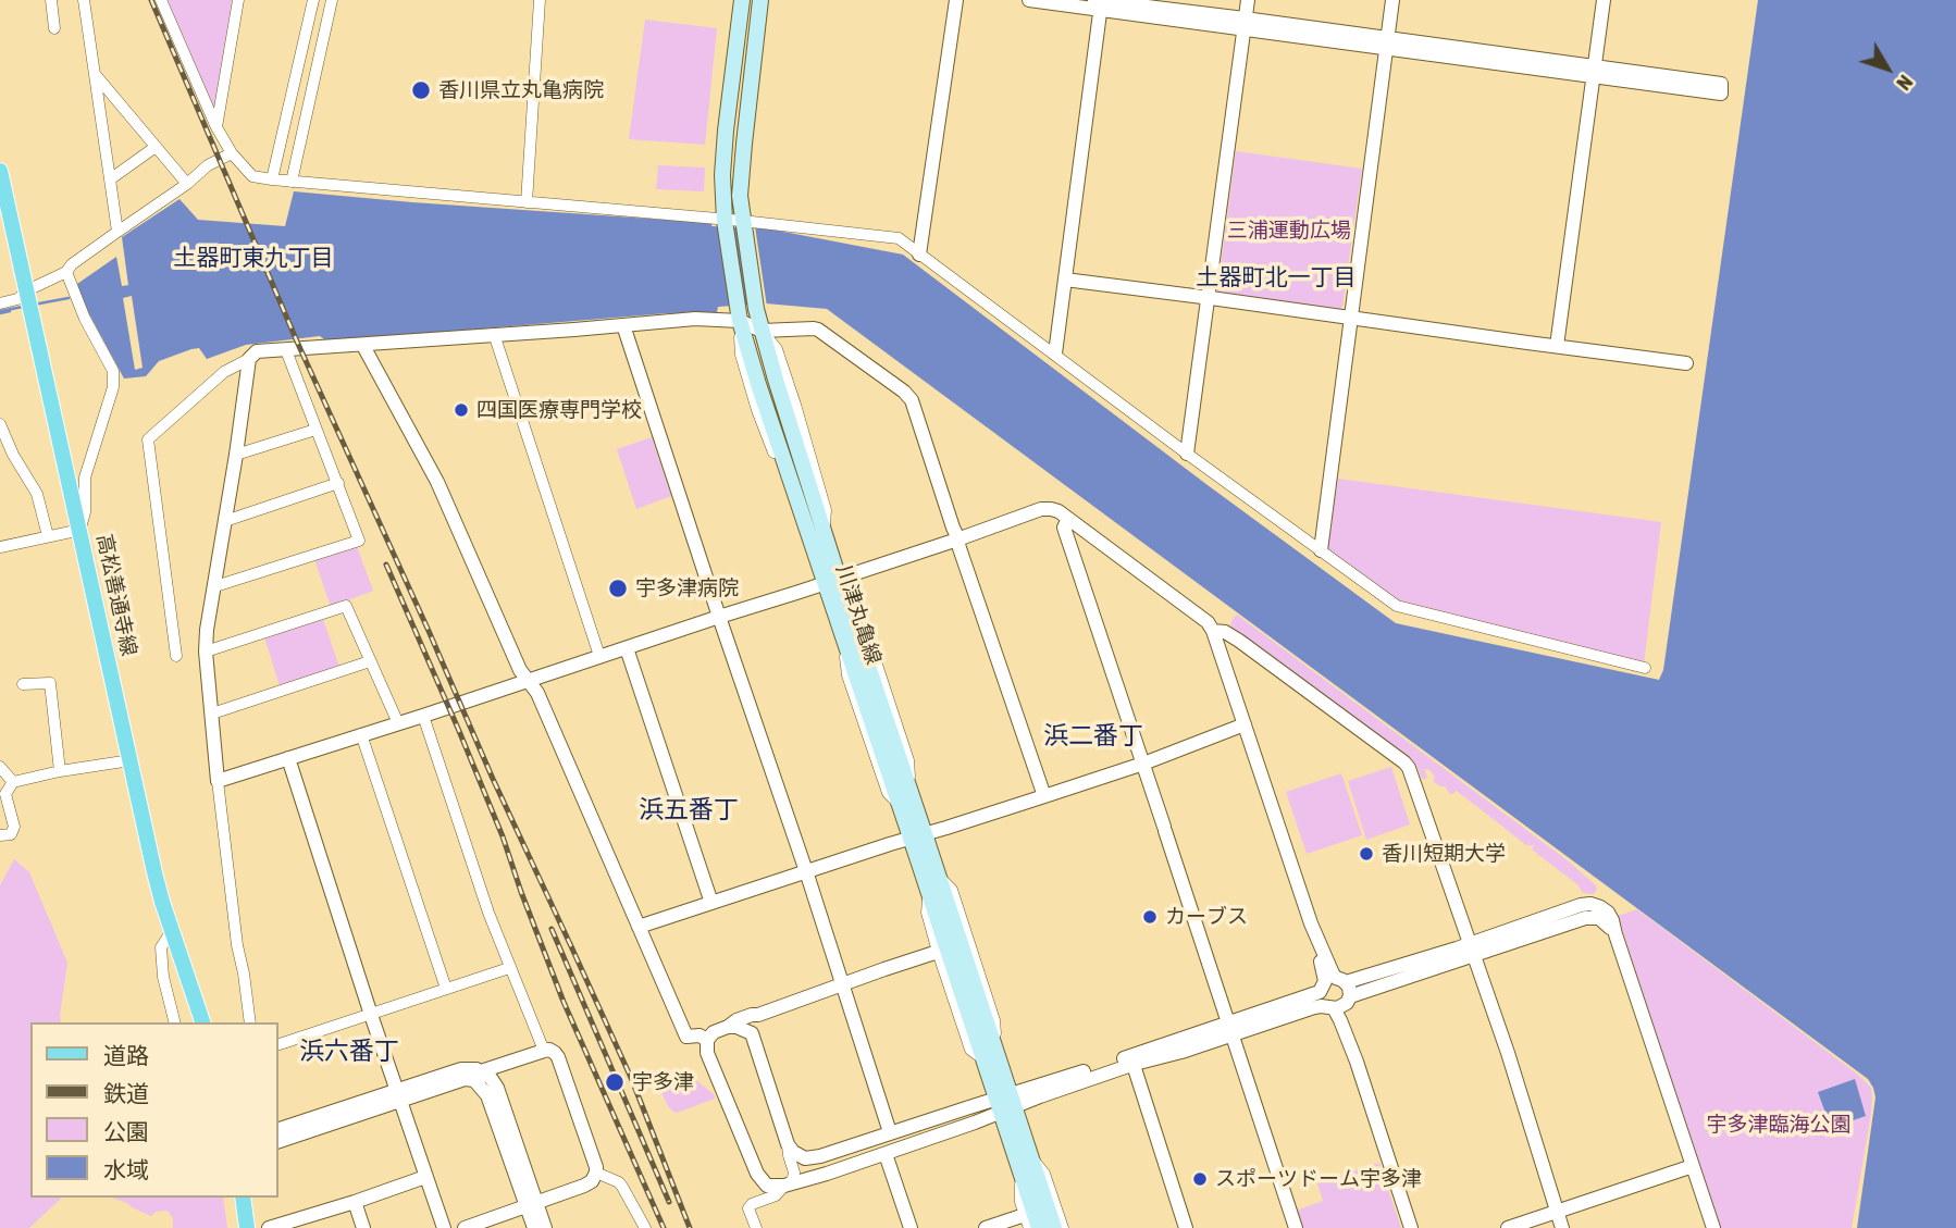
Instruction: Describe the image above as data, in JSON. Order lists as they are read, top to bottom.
{
  "streets": {
    "main road": ["高松善通寺線", "川津丸亀線"]
  },
  "districts": [
    "土器町東九丁目",
    "土器町北一丁目",
    "浜二番丁",
    "浜五番丁",
    "浜六番丁"
  ],
  "parks": ["三浦運動広場", "宇多津臨海公園"],
  "places": [
    "香川県立丸亀病院",
    "四国医療専門学校",
    "宇多津病院",
    "香川短期大学",
    "カーブス",
    "宇多津",
    "スポーツドーム宇多津"
  ],
  "legend": [
    "道路",
    "鉄道",
    "公園",
    "水域"
  ],
  "north": "bottom right"
}
